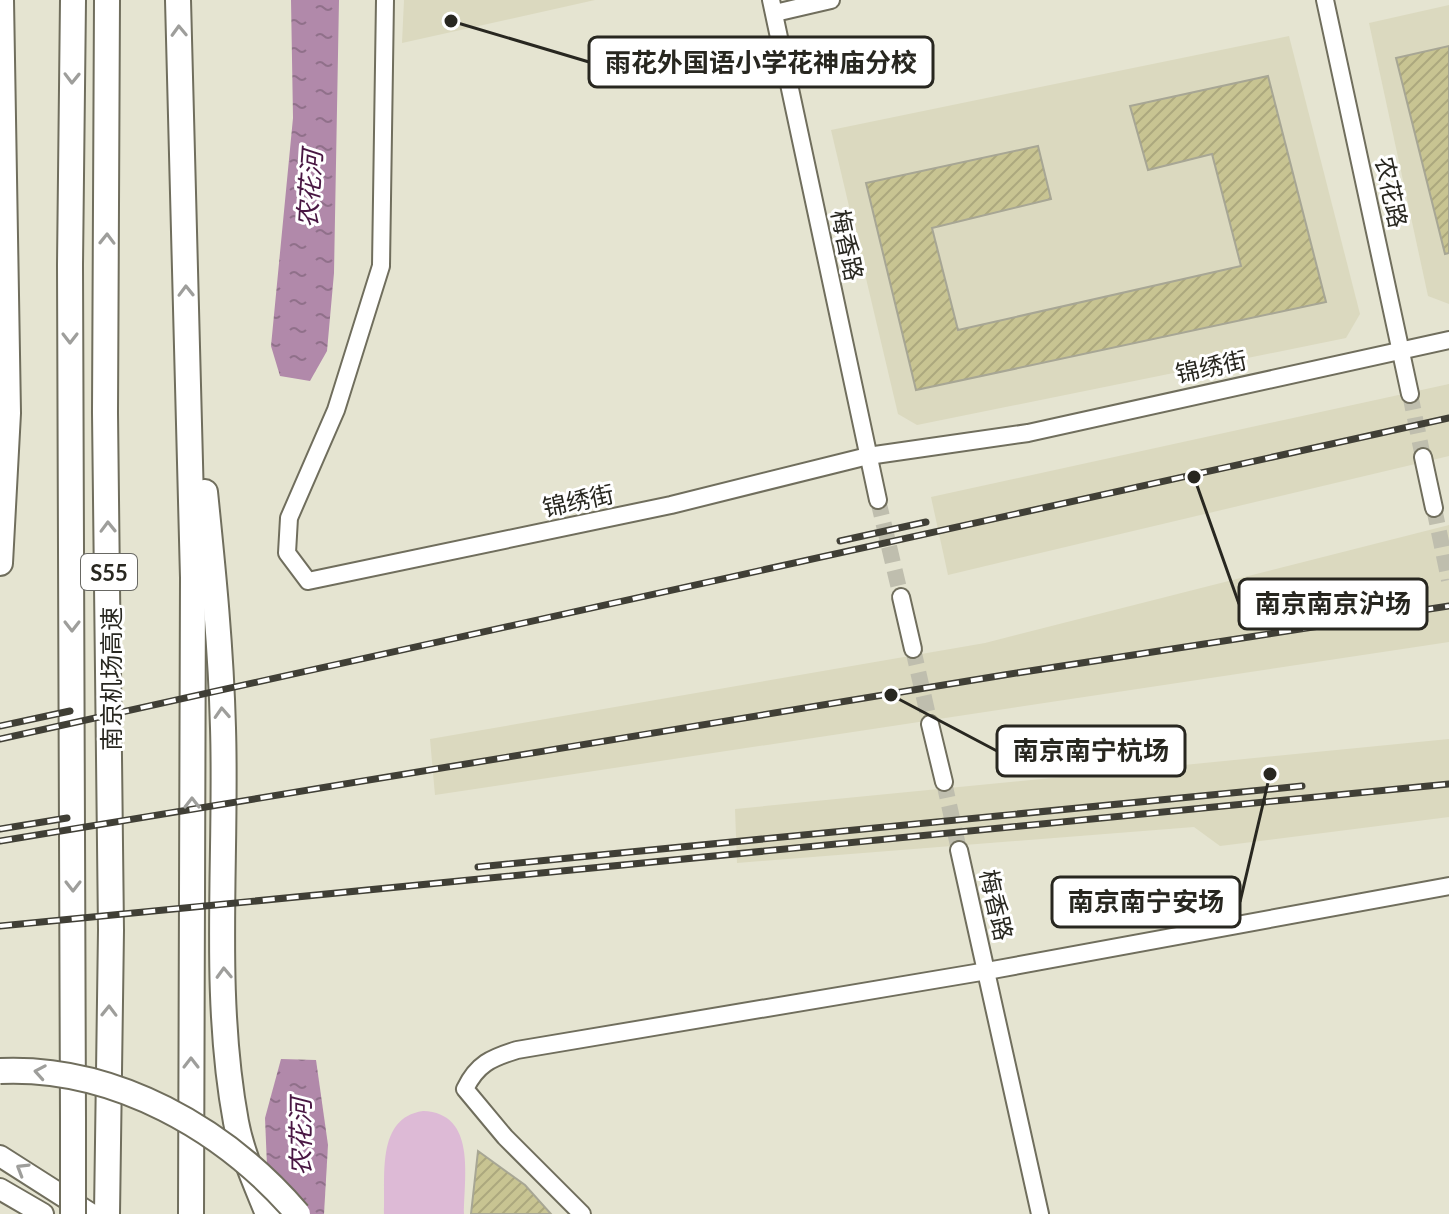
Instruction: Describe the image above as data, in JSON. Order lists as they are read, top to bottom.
{
  "streets": {
    "highway": ["S55", "南京机场高速"],
    "street": ["农花路", "梅香路", "锦绣街"]
  },
  "crossings": [
    ["农花路", "锦绣街"],
    ["梅香路", "锦绣街"]
  ],
  "water": ["农花河"],
  "places": [
    "雨花外国语小学花神庙分校",
    "南京南京沪场",
    "南京南宁杭场",
    "南京南宁安场"
  ]
}
